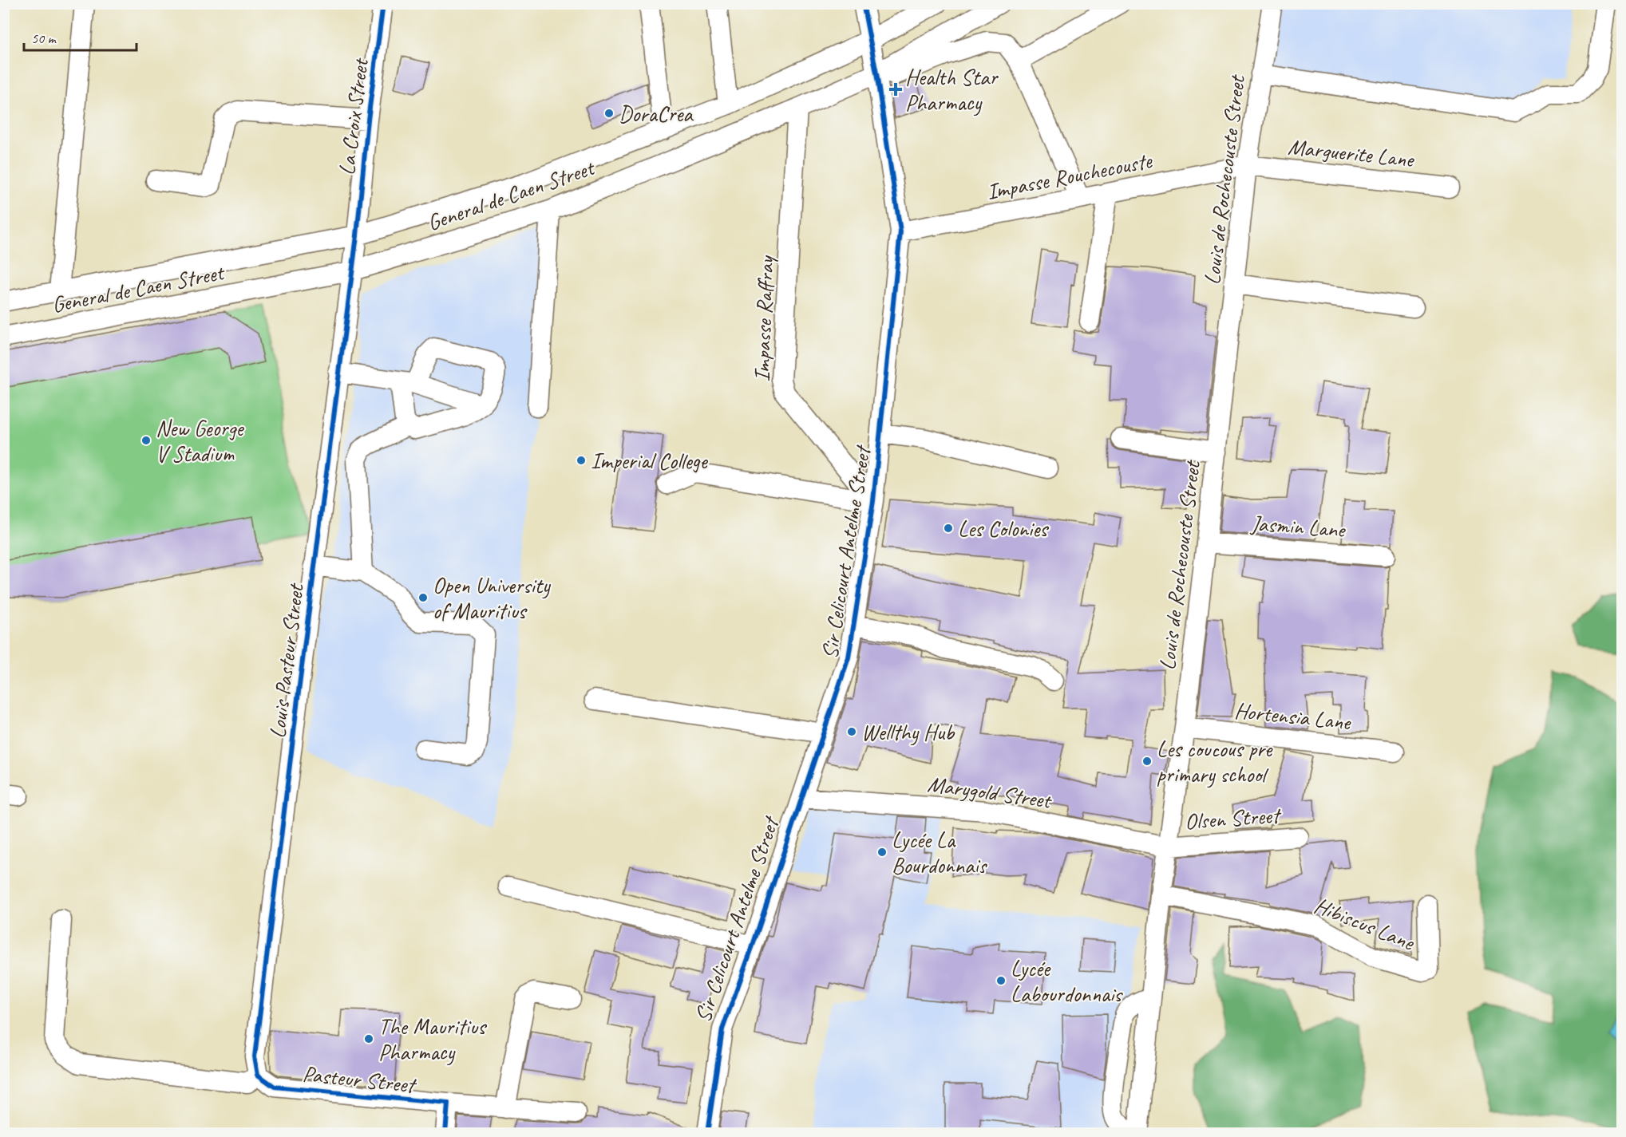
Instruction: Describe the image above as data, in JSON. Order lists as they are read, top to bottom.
{
  "streets": {
    "street": [
      "La Croix Street",
      "Marguerite Lane",
      "Impasse Rouchecouste",
      "Louis de Rochecouste Street",
      "General de Caen Street",
      "Impasse Raffray",
      "Jasmin Lane",
      "Sir Celicourt Antelme Street",
      "Louis Pasteur Street",
      "Hortensia Lane",
      "Marygold Street",
      "Olsen Street",
      "Hibiscus Lane",
      "Pasteur Street"
    ]
  },
  "crossings": [
    ["La Croix Street", "General de Caen Street"],
    ["La Croix Street", "Louis Pasteur Street"],
    ["Marguerite Lane", "Impasse Rouchecouste"],
    ["Marguerite Lane", "Louis de Rochecouste Street"],
    ["Impasse Rouchecouste", "Louis de Rochecouste Street"],
    ["Impasse Rouchecouste", "Sir Celicourt Antelme Street"],
    ["Louis de Rochecouste Street", "Jasmin Lane"],
    ["Louis de Rochecouste Street", "Hortensia Lane"],
    ["Louis de Rochecouste Street", "Marygold Street"],
    ["Louis de Rochecouste Street", "Olsen Street"],
    ["Louis de Rochecouste Street", "Hibiscus Lane"],
    ["General de Caen Street", "Impasse Raffray"],
    ["General de Caen Street", "Sir Celicourt Antelme Street"],
    ["General de Caen Street", "Louis Pasteur Street"],
    ["Impasse Raffray", "Sir Celicourt Antelme Street"],
    ["Sir Celicourt Antelme Street", "Marygold Street"],
    ["Louis Pasteur Street", "Pasteur Street"],
    ["Marygold Street", "Olsen Street"]
  ],
  "places": {
    "health": ["Health Star Pharmacy"],
    "other": [
      "DoraCrea",
      "New George V Stadium",
      "Imperial College",
      "Les Colonies",
      "Open University of Mauritius",
      "Wellthy Hub",
      "Les coucous pre primary school",
      "Lycée La Bourdonnais",
      "Lycée Labourdonnais",
      "The Mauritius Pharmacy"
    ]
  },
  "scale_bar": "50 m"
}
